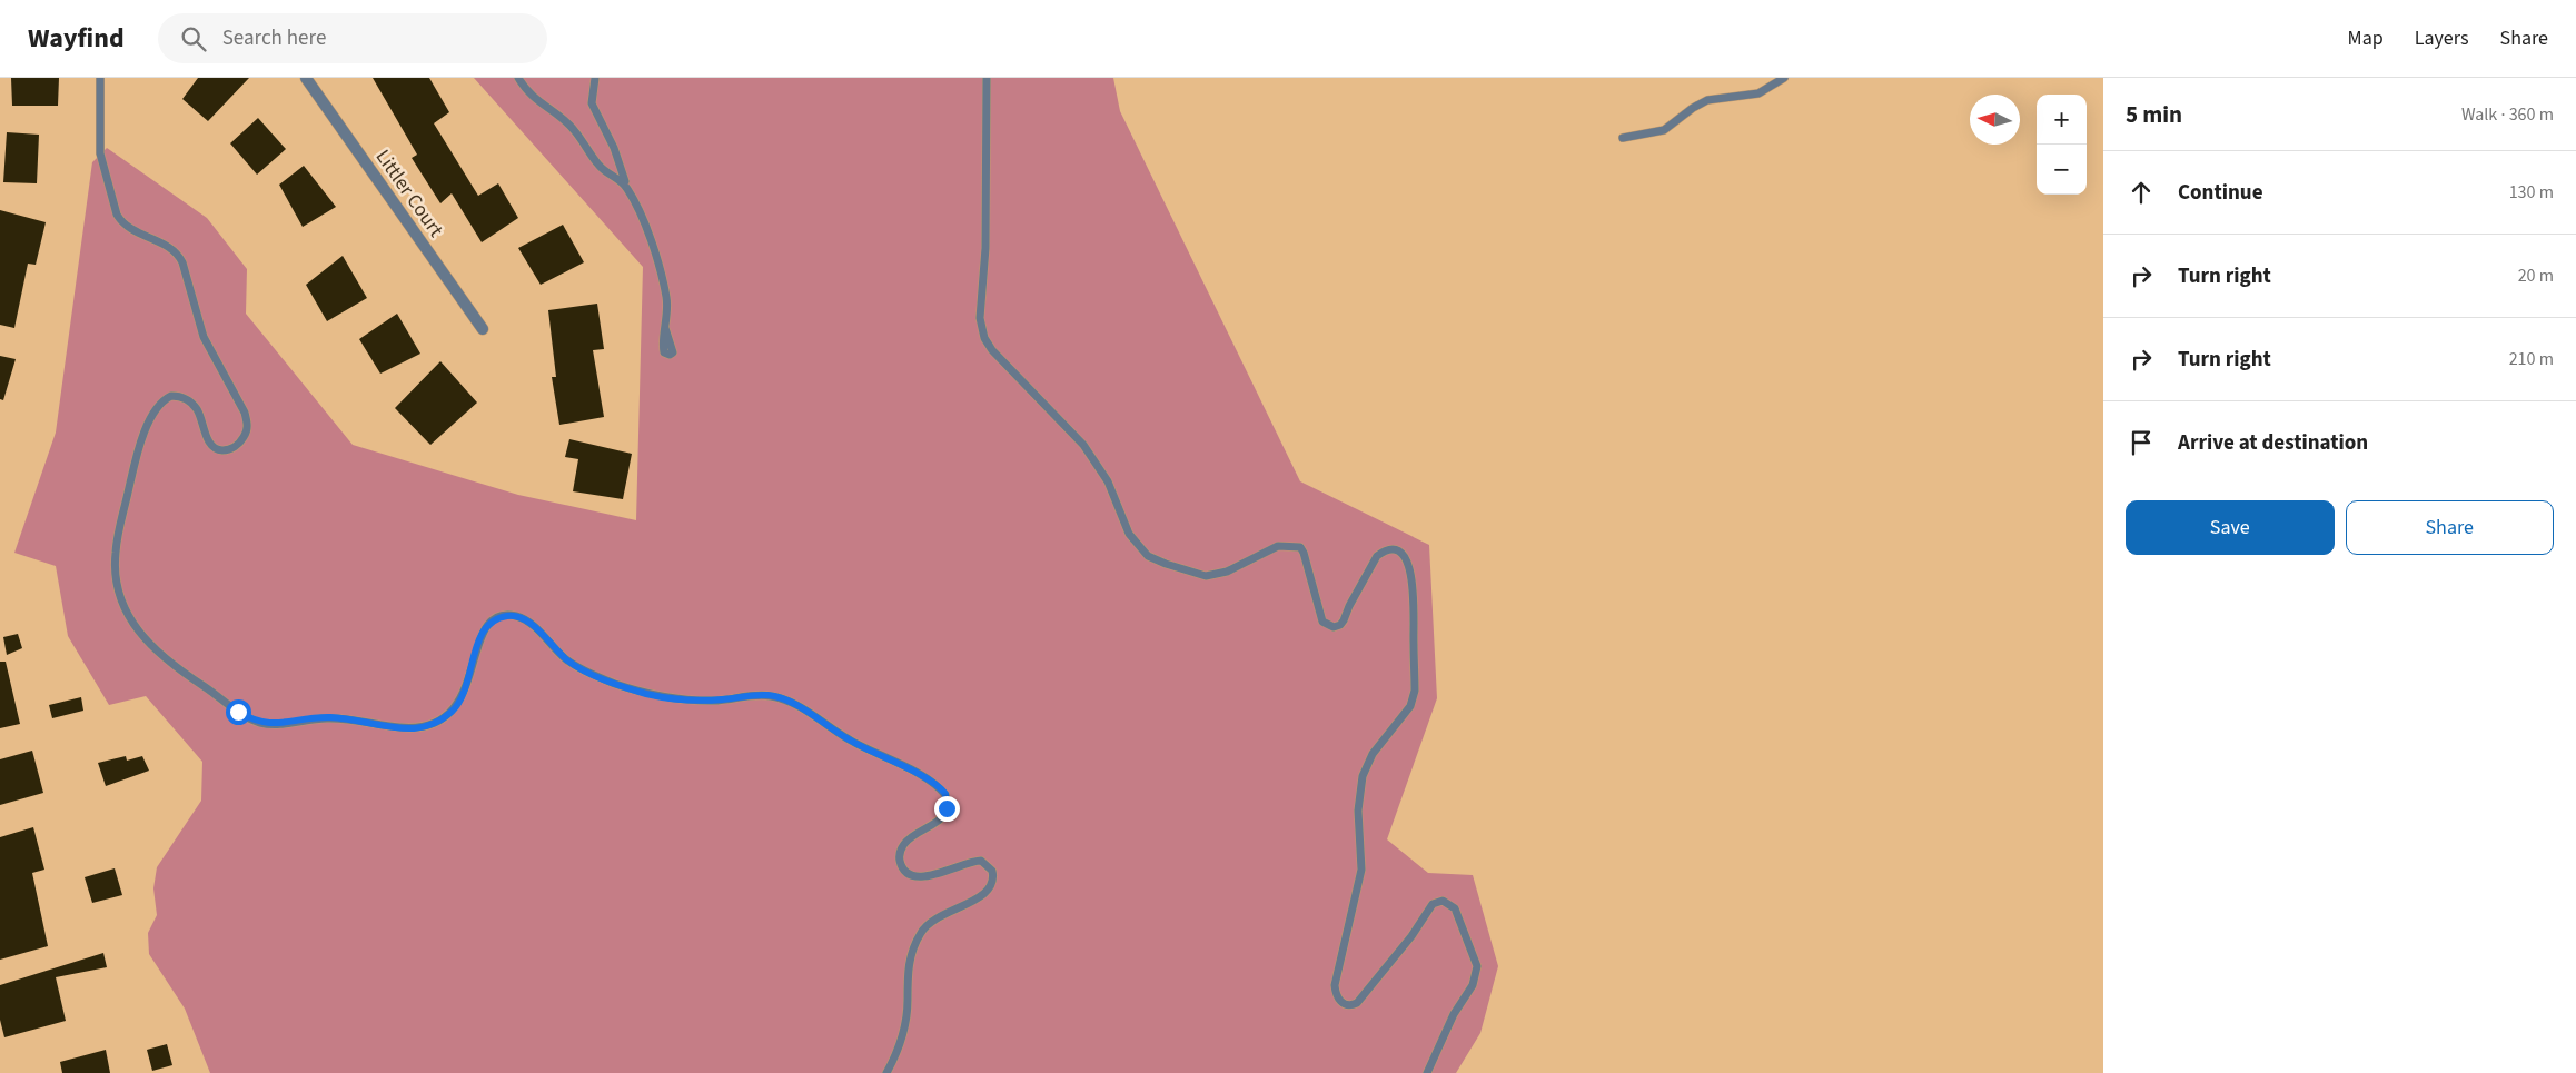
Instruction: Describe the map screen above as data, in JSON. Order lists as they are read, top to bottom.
{
  "streets": {
    "street": ["Littler Court"]
  },
  "north": "left",
  "page": {
    "header": "Wayfind",
    "search": "Search here",
    "nav": ["Map", "Layers", "Share"],
    "heading": ["5 min", "Walk · 360 m"],
    "map_buttons": ["+", "−"],
    "list": [
      ["Continue", "130 m"],
      ["Turn right", "20 m"],
      ["Turn right", "210 m"],
      "Arrive at destination"
    ],
    "buttons": ["Save", "Share"]
  }
}
